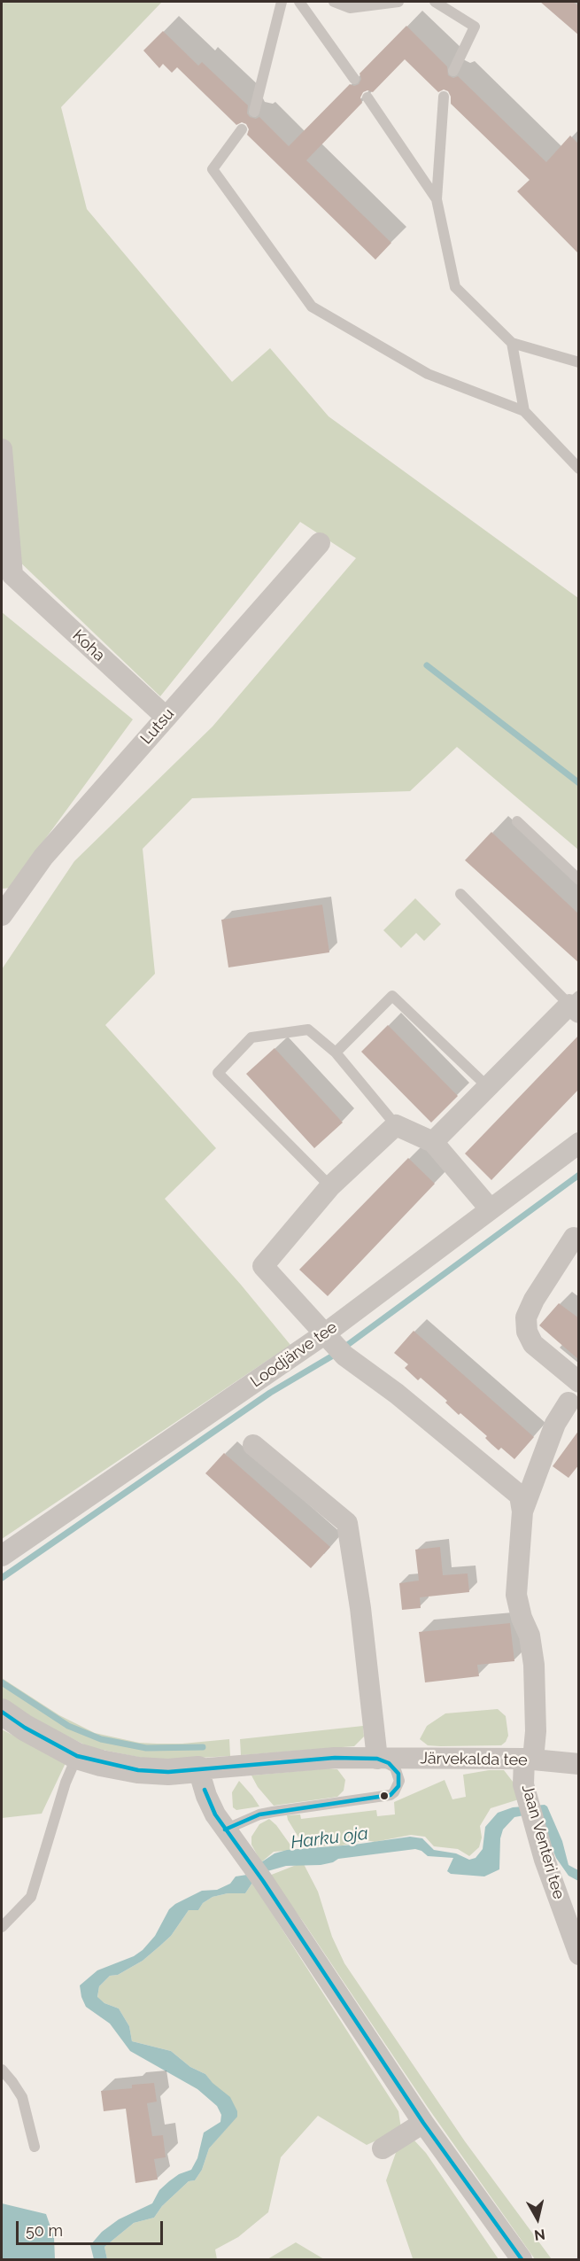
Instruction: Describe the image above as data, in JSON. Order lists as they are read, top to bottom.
{
  "streets": {
    "street": [
      "Koha",
      "Lutsu",
      "Loodjärve tee",
      "Järvekalda tee",
      "Jaan Venteri tee"
    ]
  },
  "crossings": [
    ["Koha", "Lutsu"],
    ["Järvekalda tee", "Jaan Venteri tee"]
  ],
  "water": ["Harku oja"],
  "scale_bar": "50 m",
  "north": "bottom"
}
